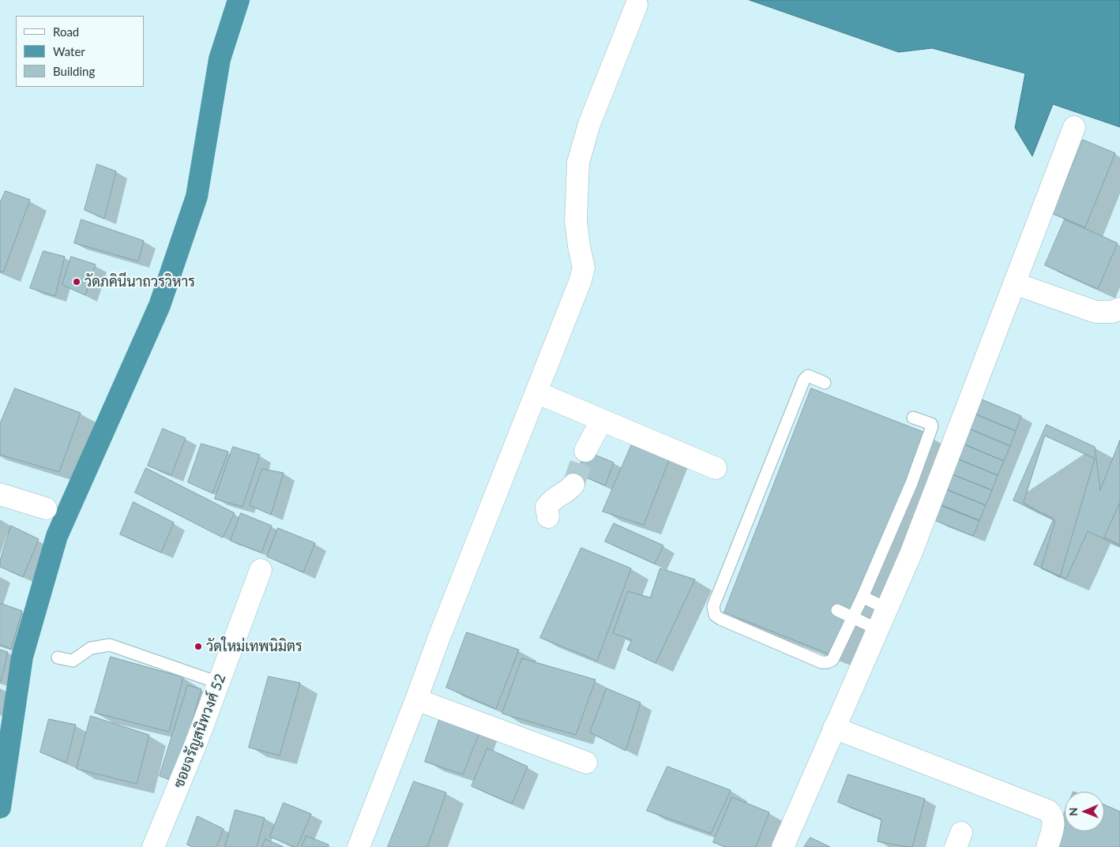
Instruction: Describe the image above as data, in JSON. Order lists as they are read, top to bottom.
{
  "streets": {
    "street": ["ซอยจรัญสนิทวงศ์ 52"]
  },
  "places": ["วัดภคินีนาถวรวิหาร", "วัดใหม่เทพนิมิตร"],
  "legend": ["Road", "Water", "Building"],
  "north": "left"
}
